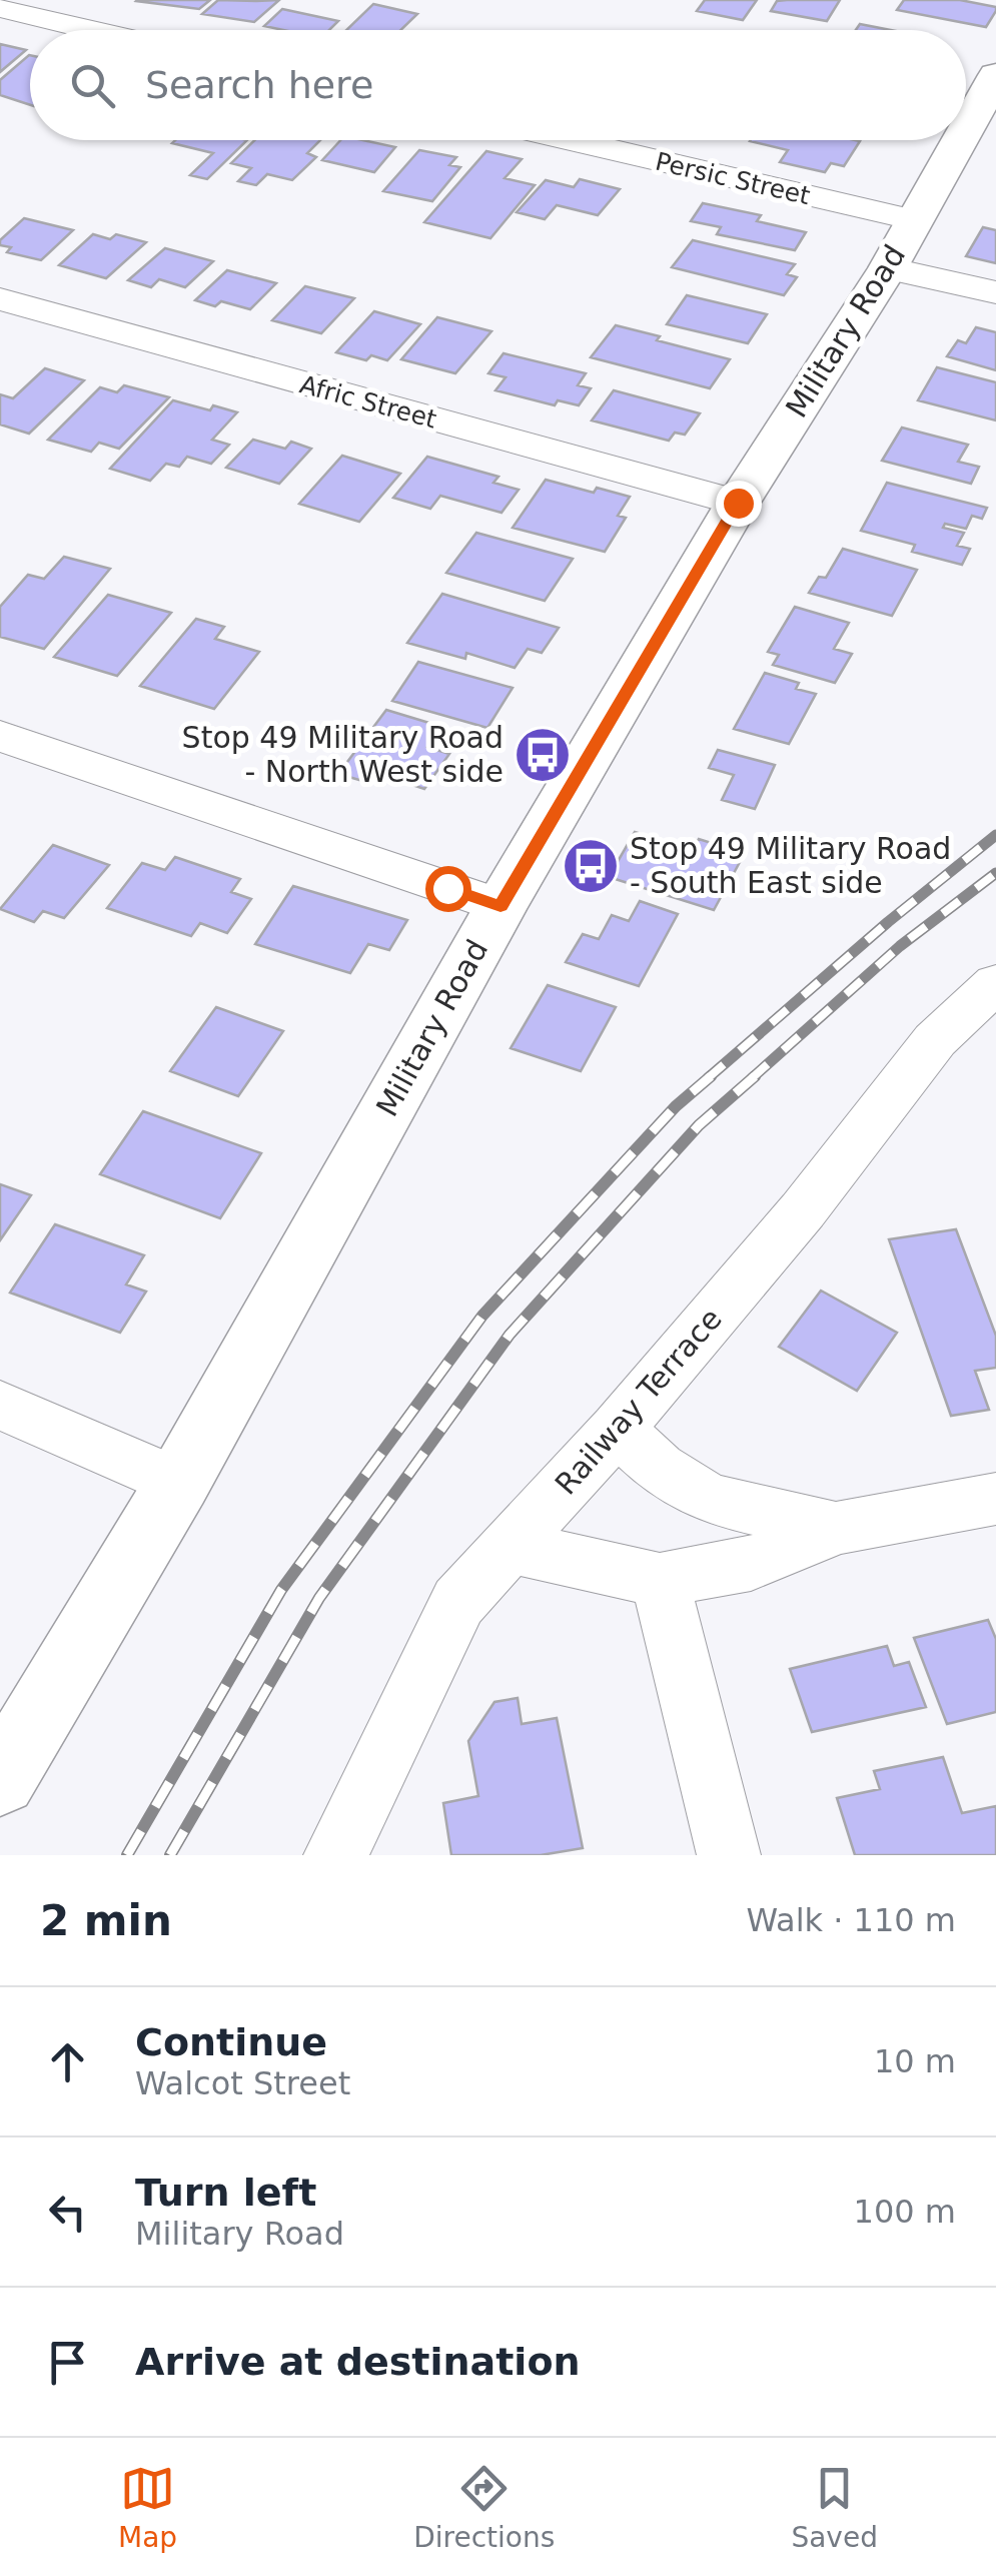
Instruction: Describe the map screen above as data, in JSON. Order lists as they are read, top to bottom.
{
  "streets": {
    "main road": ["Military Road"],
    "street": ["Persic Street", "Afric Street", "Railway Terrace"]
  },
  "crossings": [
    ["Persic Street", "Military Road"],
    ["Military Road", "Afric Street"]
  ],
  "places": {
    "bus stop": ["Stop 49 Military Road - North West side", "Stop 49 Military Road - South East side"]
  },
  "page": {
    "search": "Search here",
    "heading": ["2 min", "Walk · 110 m"],
    "list": [
      ["Continue", "Walcot Street", "10 m"],
      ["Turn left", "Military Road", "100 m"],
      "Arrive at destination"
    ],
    "nav": ["Map", "Directions", "Saved"]
  }
}
